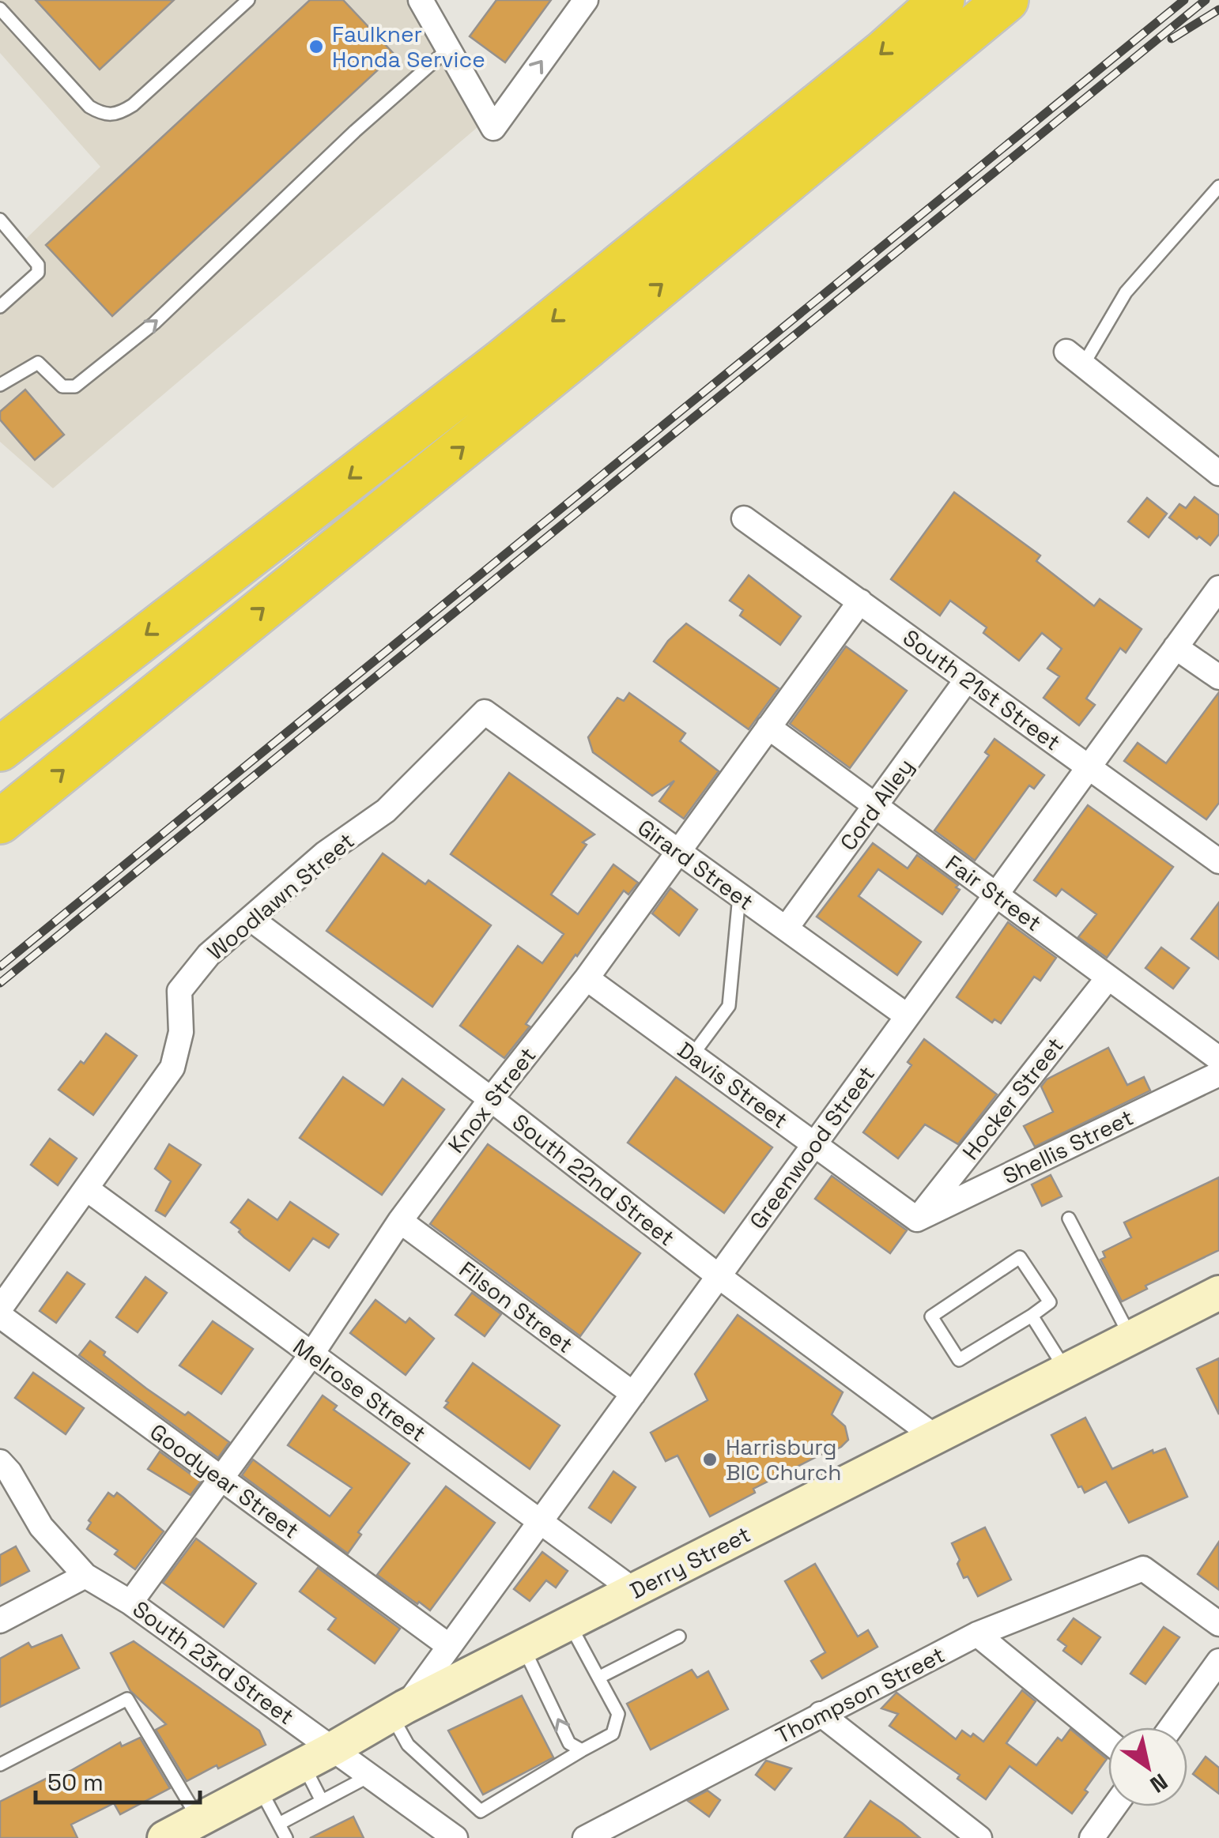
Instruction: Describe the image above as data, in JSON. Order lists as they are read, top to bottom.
{
  "streets": {
    "main road": ["Derry Street"],
    "street": [
      "South 21st Street",
      "Cord Alley",
      "Girard Street",
      "Fair Street",
      "Woodlawn Street",
      "Davis Street",
      "Hocker Street",
      "Knox Street",
      "Shellis Street",
      "Greenwood Street",
      "South 22nd Street",
      "Filson Street",
      "Melrose Street",
      "Goodyear Street",
      "South 23rd Street",
      "Thompson Street"
    ]
  },
  "crossings": [
    ["South 21st Street", "Cord Alley"],
    ["South 21st Street", "Knox Street"],
    ["South 21st Street", "Greenwood Street"],
    ["Cord Alley", "Girard Street"],
    ["Cord Alley", "Fair Street"],
    ["Girard Street", "Woodlawn Street"],
    ["Girard Street", "Knox Street"],
    ["Girard Street", "Greenwood Street"],
    ["Fair Street", "Hocker Street"],
    ["Fair Street", "Knox Street"],
    ["Fair Street", "Greenwood Street"],
    ["Woodlawn Street", "South 22nd Street"],
    ["Woodlawn Street", "Melrose Street"],
    ["Davis Street", "Hocker Street"],
    ["Davis Street", "Knox Street"],
    ["Davis Street", "Shellis Street"],
    ["Davis Street", "Greenwood Street"],
    ["Hocker Street", "Shellis Street"],
    ["Knox Street", "South 22nd Street"],
    ["Knox Street", "Filson Street"],
    ["Knox Street", "Melrose Street"],
    ["Knox Street", "Goodyear Street"],
    ["Knox Street", "South 23rd Street"],
    ["Greenwood Street", "South 22nd Street"],
    ["Greenwood Street", "Filson Street"],
    ["Greenwood Street", "Melrose Street"],
    ["Greenwood Street", "Goodyear Street"],
    ["Greenwood Street", "Derry Street"],
    ["South 22nd Street", "Derry Street"],
    ["Melrose Street", "Derry Street"],
    ["Derry Street", "South 23rd Street"]
  ],
  "places": ["Faulkner Honda Service", "Harrisburg BIC Church"],
  "scale_bar": "50 m",
  "north": "bottom right"
}
